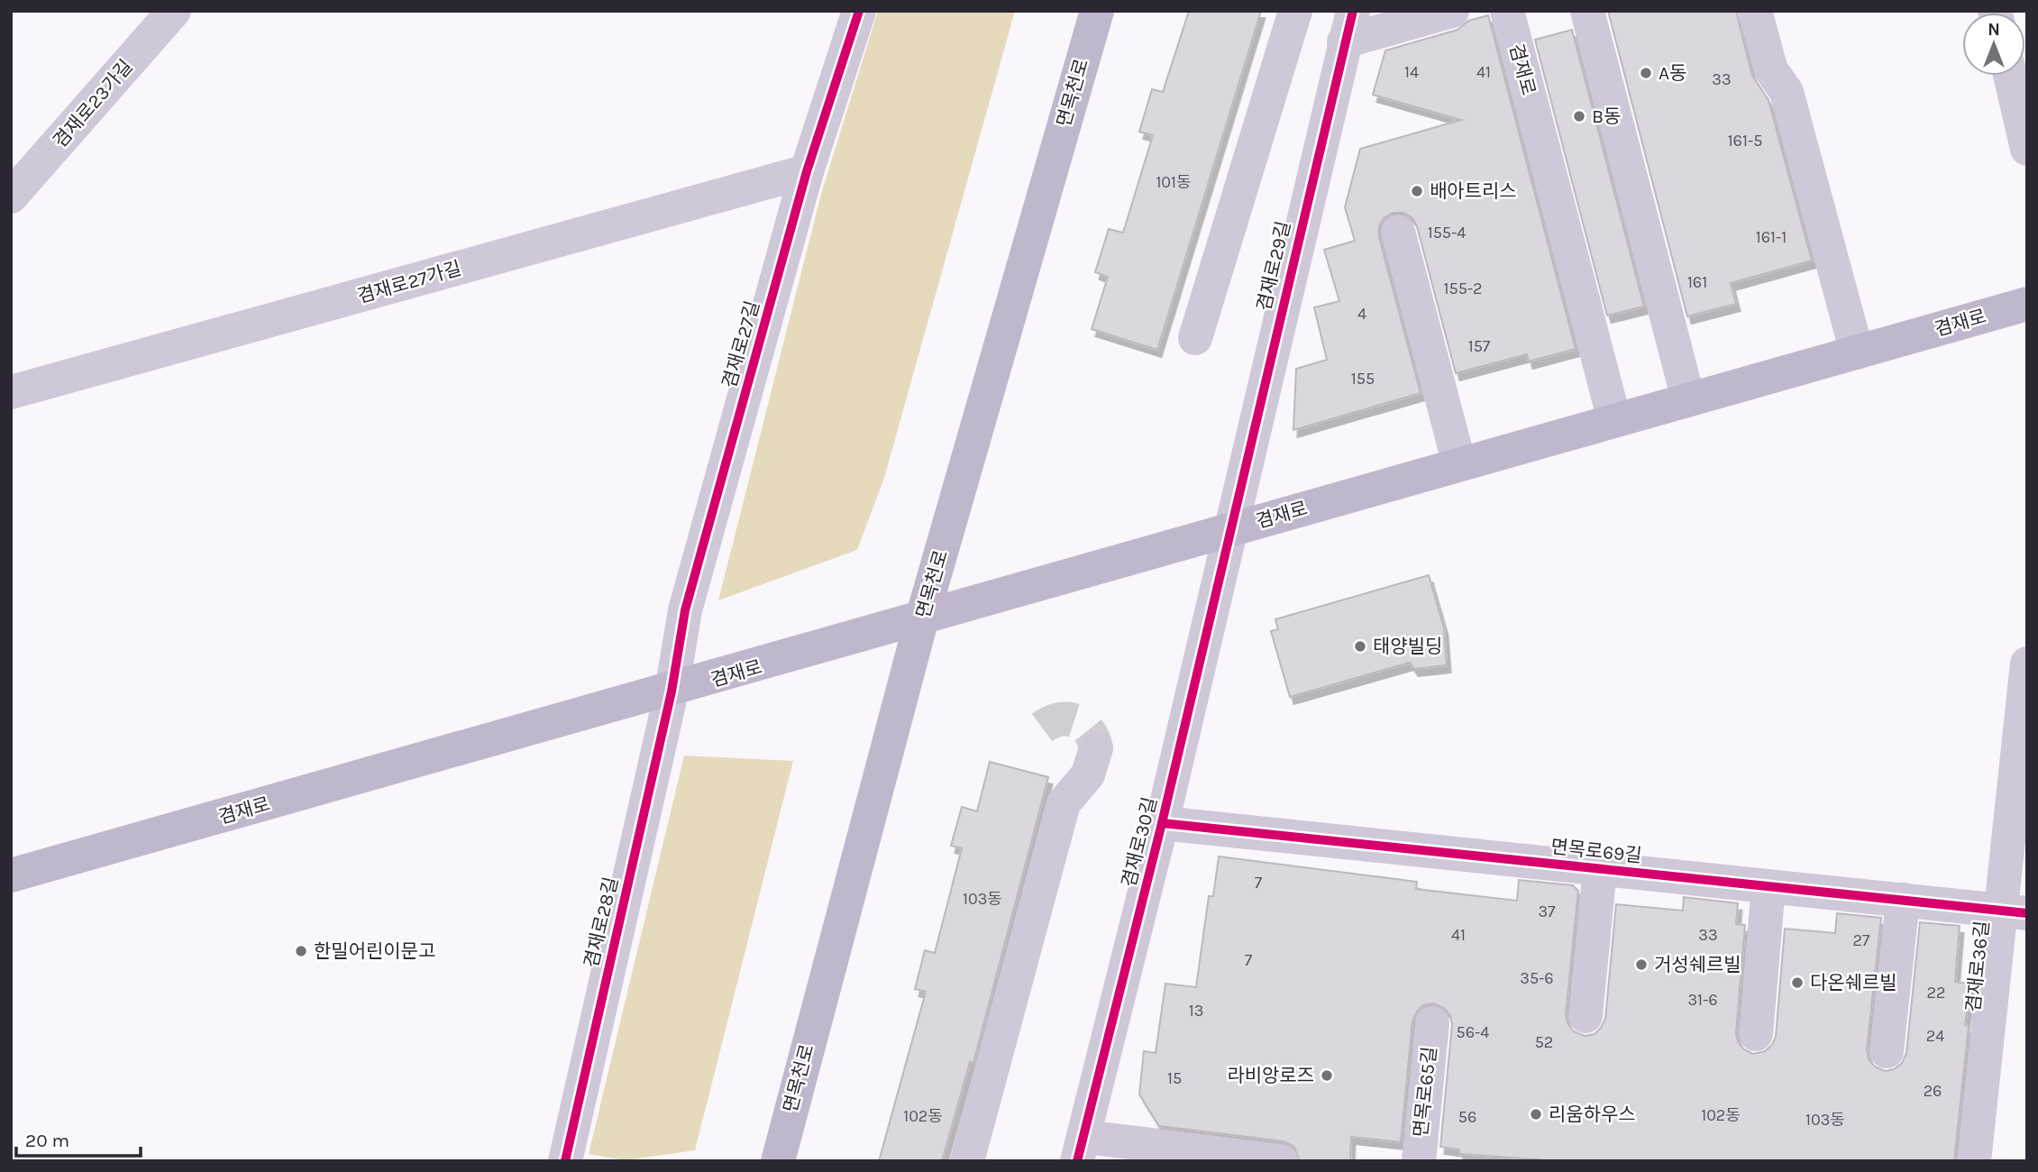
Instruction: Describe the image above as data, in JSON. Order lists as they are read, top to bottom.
{
  "streets": {
    "main road": ["겸재로", "면목천로"],
    "street": [
      "겸재로23가길",
      "겸재로29길",
      "겸재로27가길",
      "겸재로27길",
      "겸재로30길",
      "면목로69길",
      "겸재로28길",
      "겸재로36길",
      "면목로65길"
    ]
  },
  "crossings": [
    ["겸재로", "면목천로"],
    ["겸재로", "겸재로29길"],
    ["겸재로", "겸재로27길"],
    ["겸재로", "겸재로30길"],
    ["겸재로", "겸재로28길"],
    ["겸재로29길", "겸재로30길"],
    ["겸재로27가길", "겸재로27길"],
    ["겸재로27길", "겸재로28길"],
    ["겸재로30길", "면목로69길"],
    ["면목로69길", "겸재로36길"]
  ],
  "places": [
    "A동",
    "B동",
    "배아트리스",
    "태양빌딩",
    "한밀어린이문고",
    "거성쉐르빌",
    "다온쉐르빌",
    "라비앙로즈",
    "리움하우스"
  ],
  "house_numbers": [
    "14",
    "41",
    "33",
    "161-5",
    "101동",
    "155-4",
    "161-1",
    "161",
    "155-2",
    "4",
    "157",
    "155",
    "7",
    "103동",
    "37",
    "41",
    "33",
    "27",
    "7",
    "35-6",
    "22",
    "31-6",
    "13",
    "56-4",
    "24",
    "52",
    "15",
    "26",
    "102동",
    "102동",
    "56",
    "103동"
  ],
  "scale_bar": "20 m",
  "north": "top"
}
